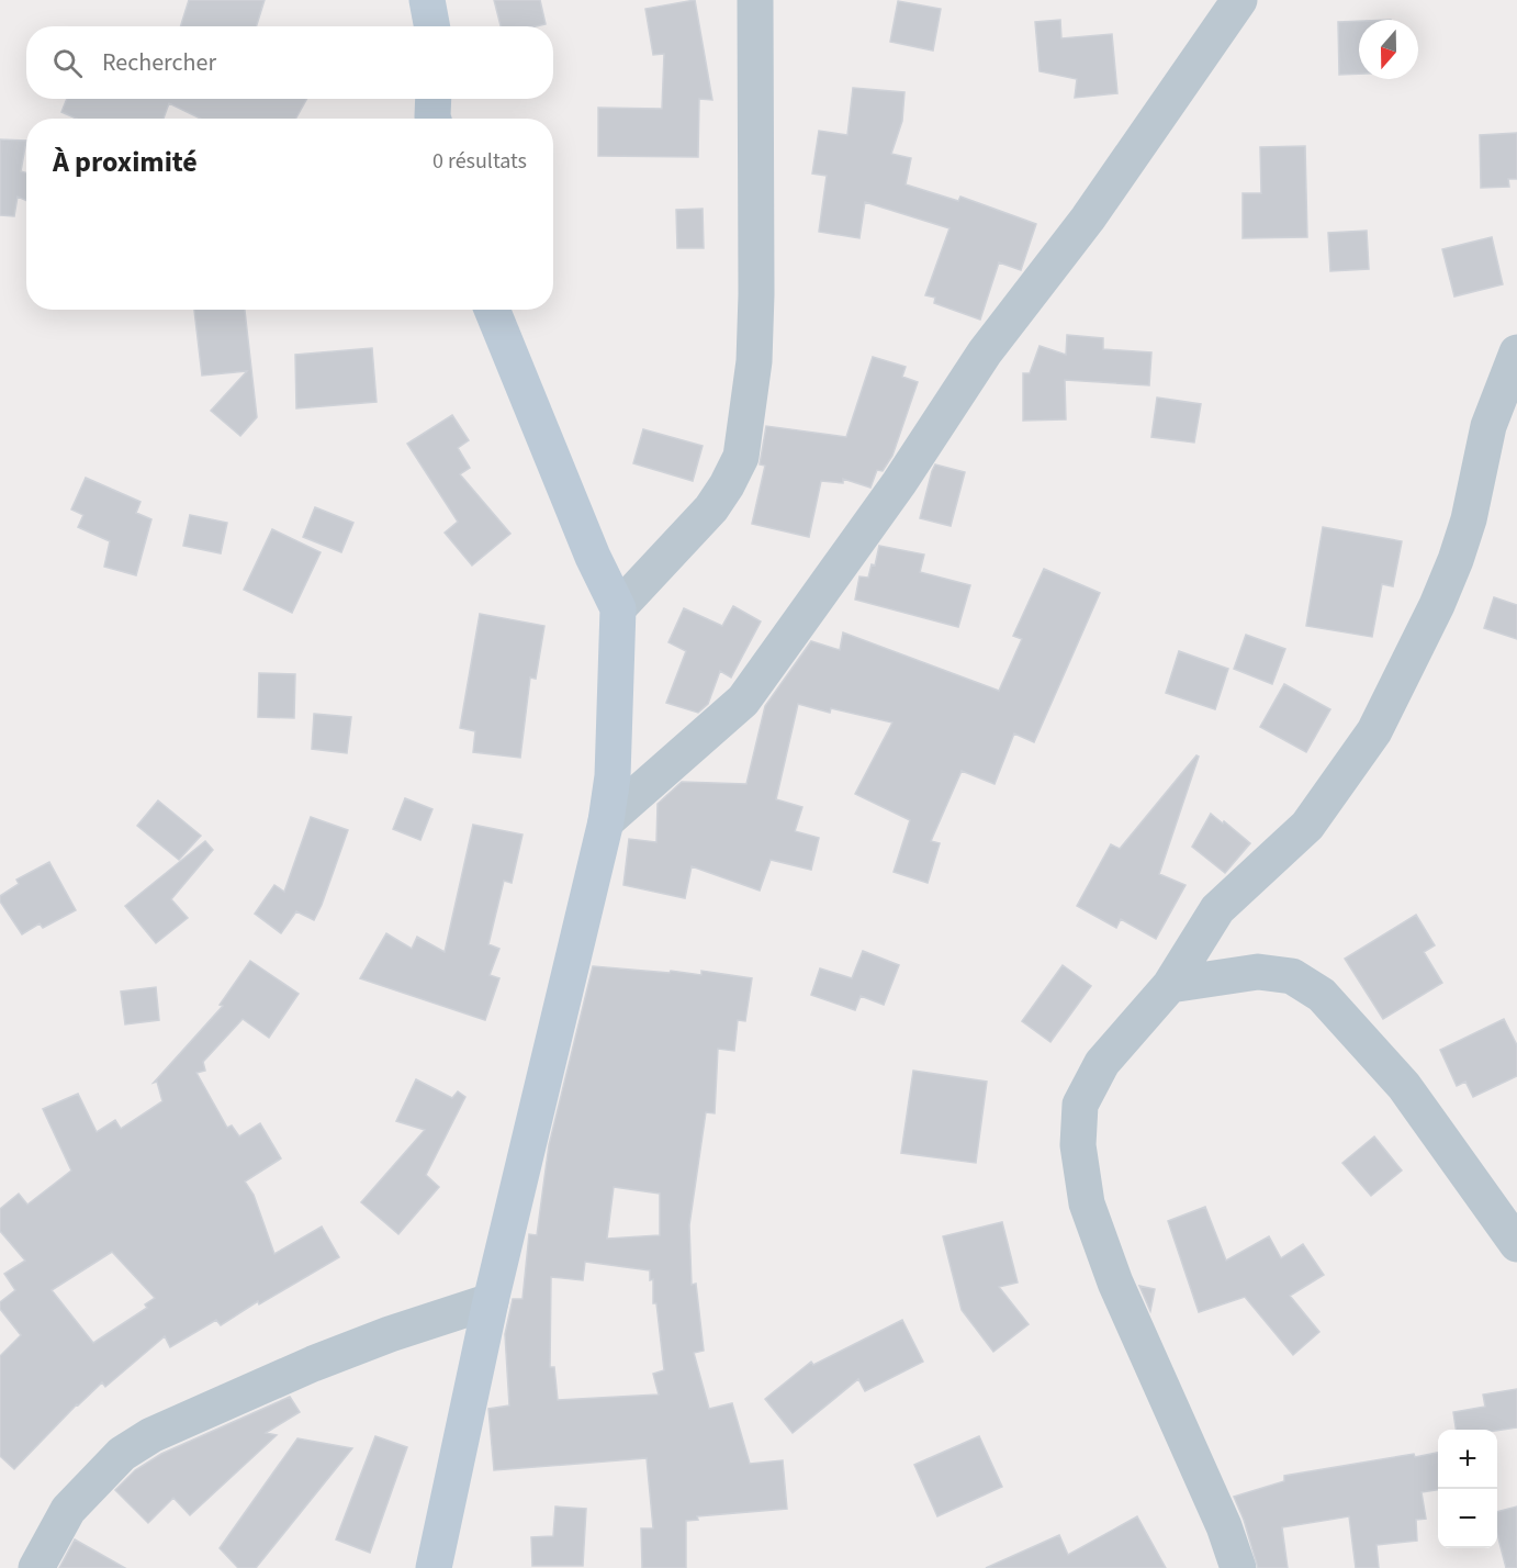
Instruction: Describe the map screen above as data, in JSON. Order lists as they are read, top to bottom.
{
  "north": "bottom",
  "page": {
    "search": "Rechercher",
    "heading": ["À proximité", "0 résultats"],
    "map_buttons": ["+", "−"]
  }
}
